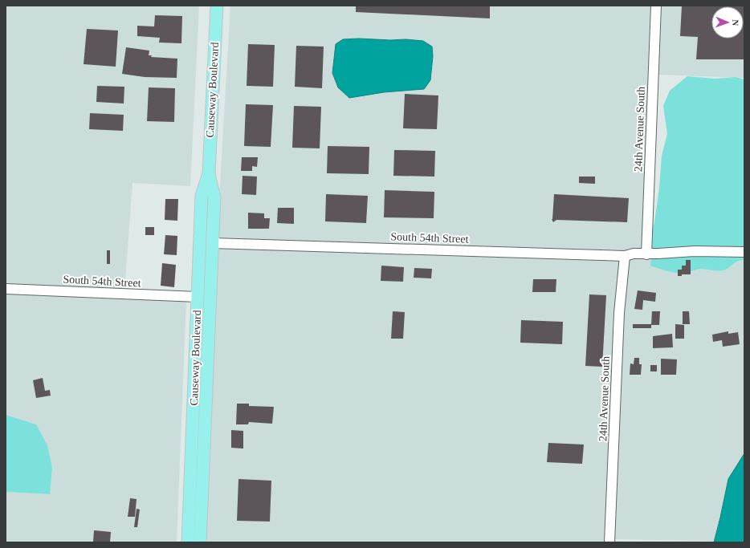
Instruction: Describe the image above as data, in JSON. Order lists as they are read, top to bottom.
{
  "streets": {
    "main road": ["Causeway Boulevard"],
    "street": ["24th Avenue South", "South 54th Street"]
  },
  "crossings": [
    ["Causeway Boulevard", "South 54th Street"],
    ["24th Avenue South", "South 54th Street"]
  ],
  "north": "right"
}
